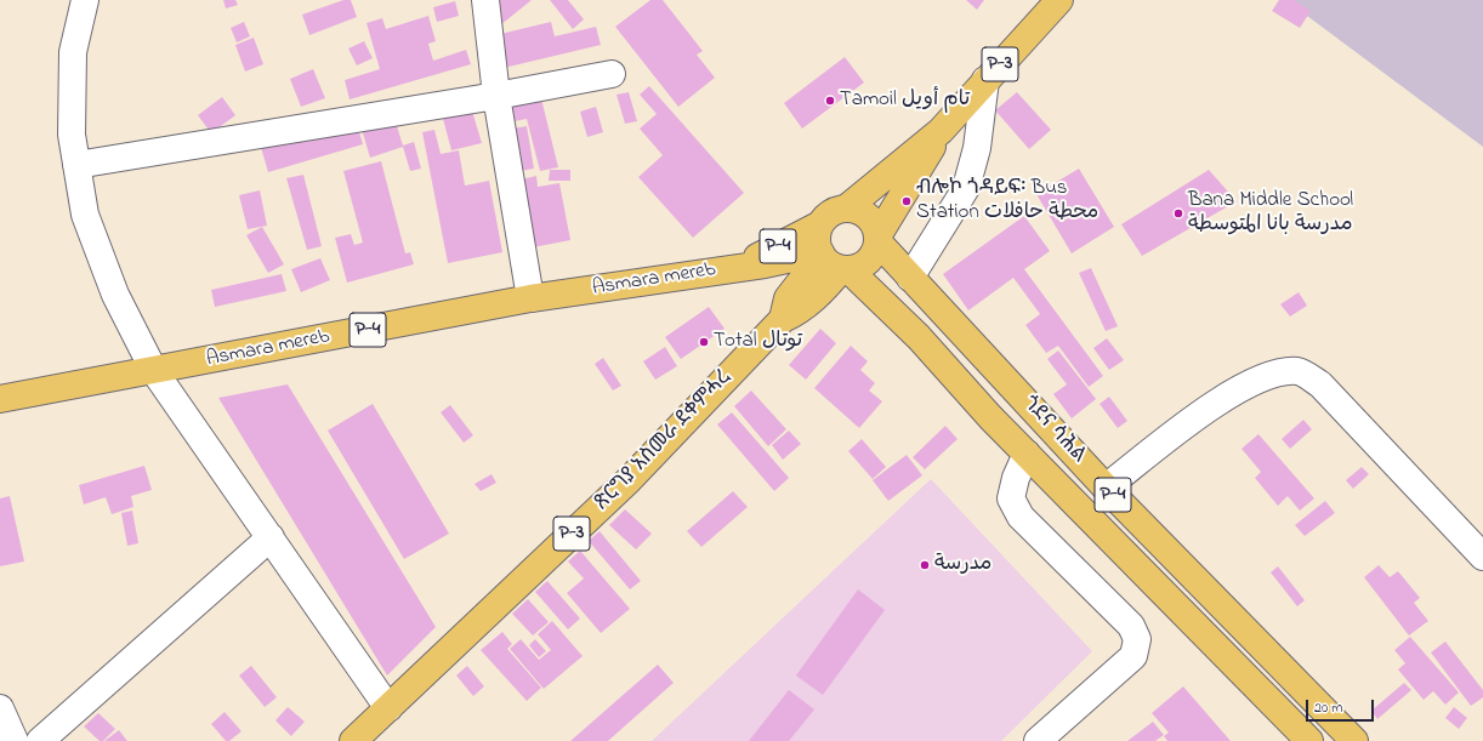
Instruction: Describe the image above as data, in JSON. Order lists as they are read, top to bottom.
{
  "streets": {
    "main road": [
      "P-3",
      "P-4",
      "Asmara mereb",
      "ጎደና ሳሕል",
      "ጽርግያ አስመራ ደቀምሓረ"
    ]
  },
  "crossings": [
    ["P-3", "P-4"],
    ["P-3", "ጎደና ሳሕል"],
    ["P-3", "ጽርግያ አስመራ ደቀምሓረ"],
    ["P-4", "Asmara mereb"],
    ["P-4", "ጎደና ሳሕል"],
    ["P-4", "ጽርግያ አስመራ ደቀምሓረ"],
    ["ጎደና ሳሕል", "ጽርግያ አስመራ ደቀምሓረ"]
  ],
  "places": [
    "Tamoil تام أويل",
    "ብሎኮ ጎዳይፍ፡ Bus Station محطة حافلات",
    "Bana Middle School مدرسة بانا المتوسطة",
    "Total توتال",
    "مدرسة"
  ],
  "scale_bar": "20 m"
}
